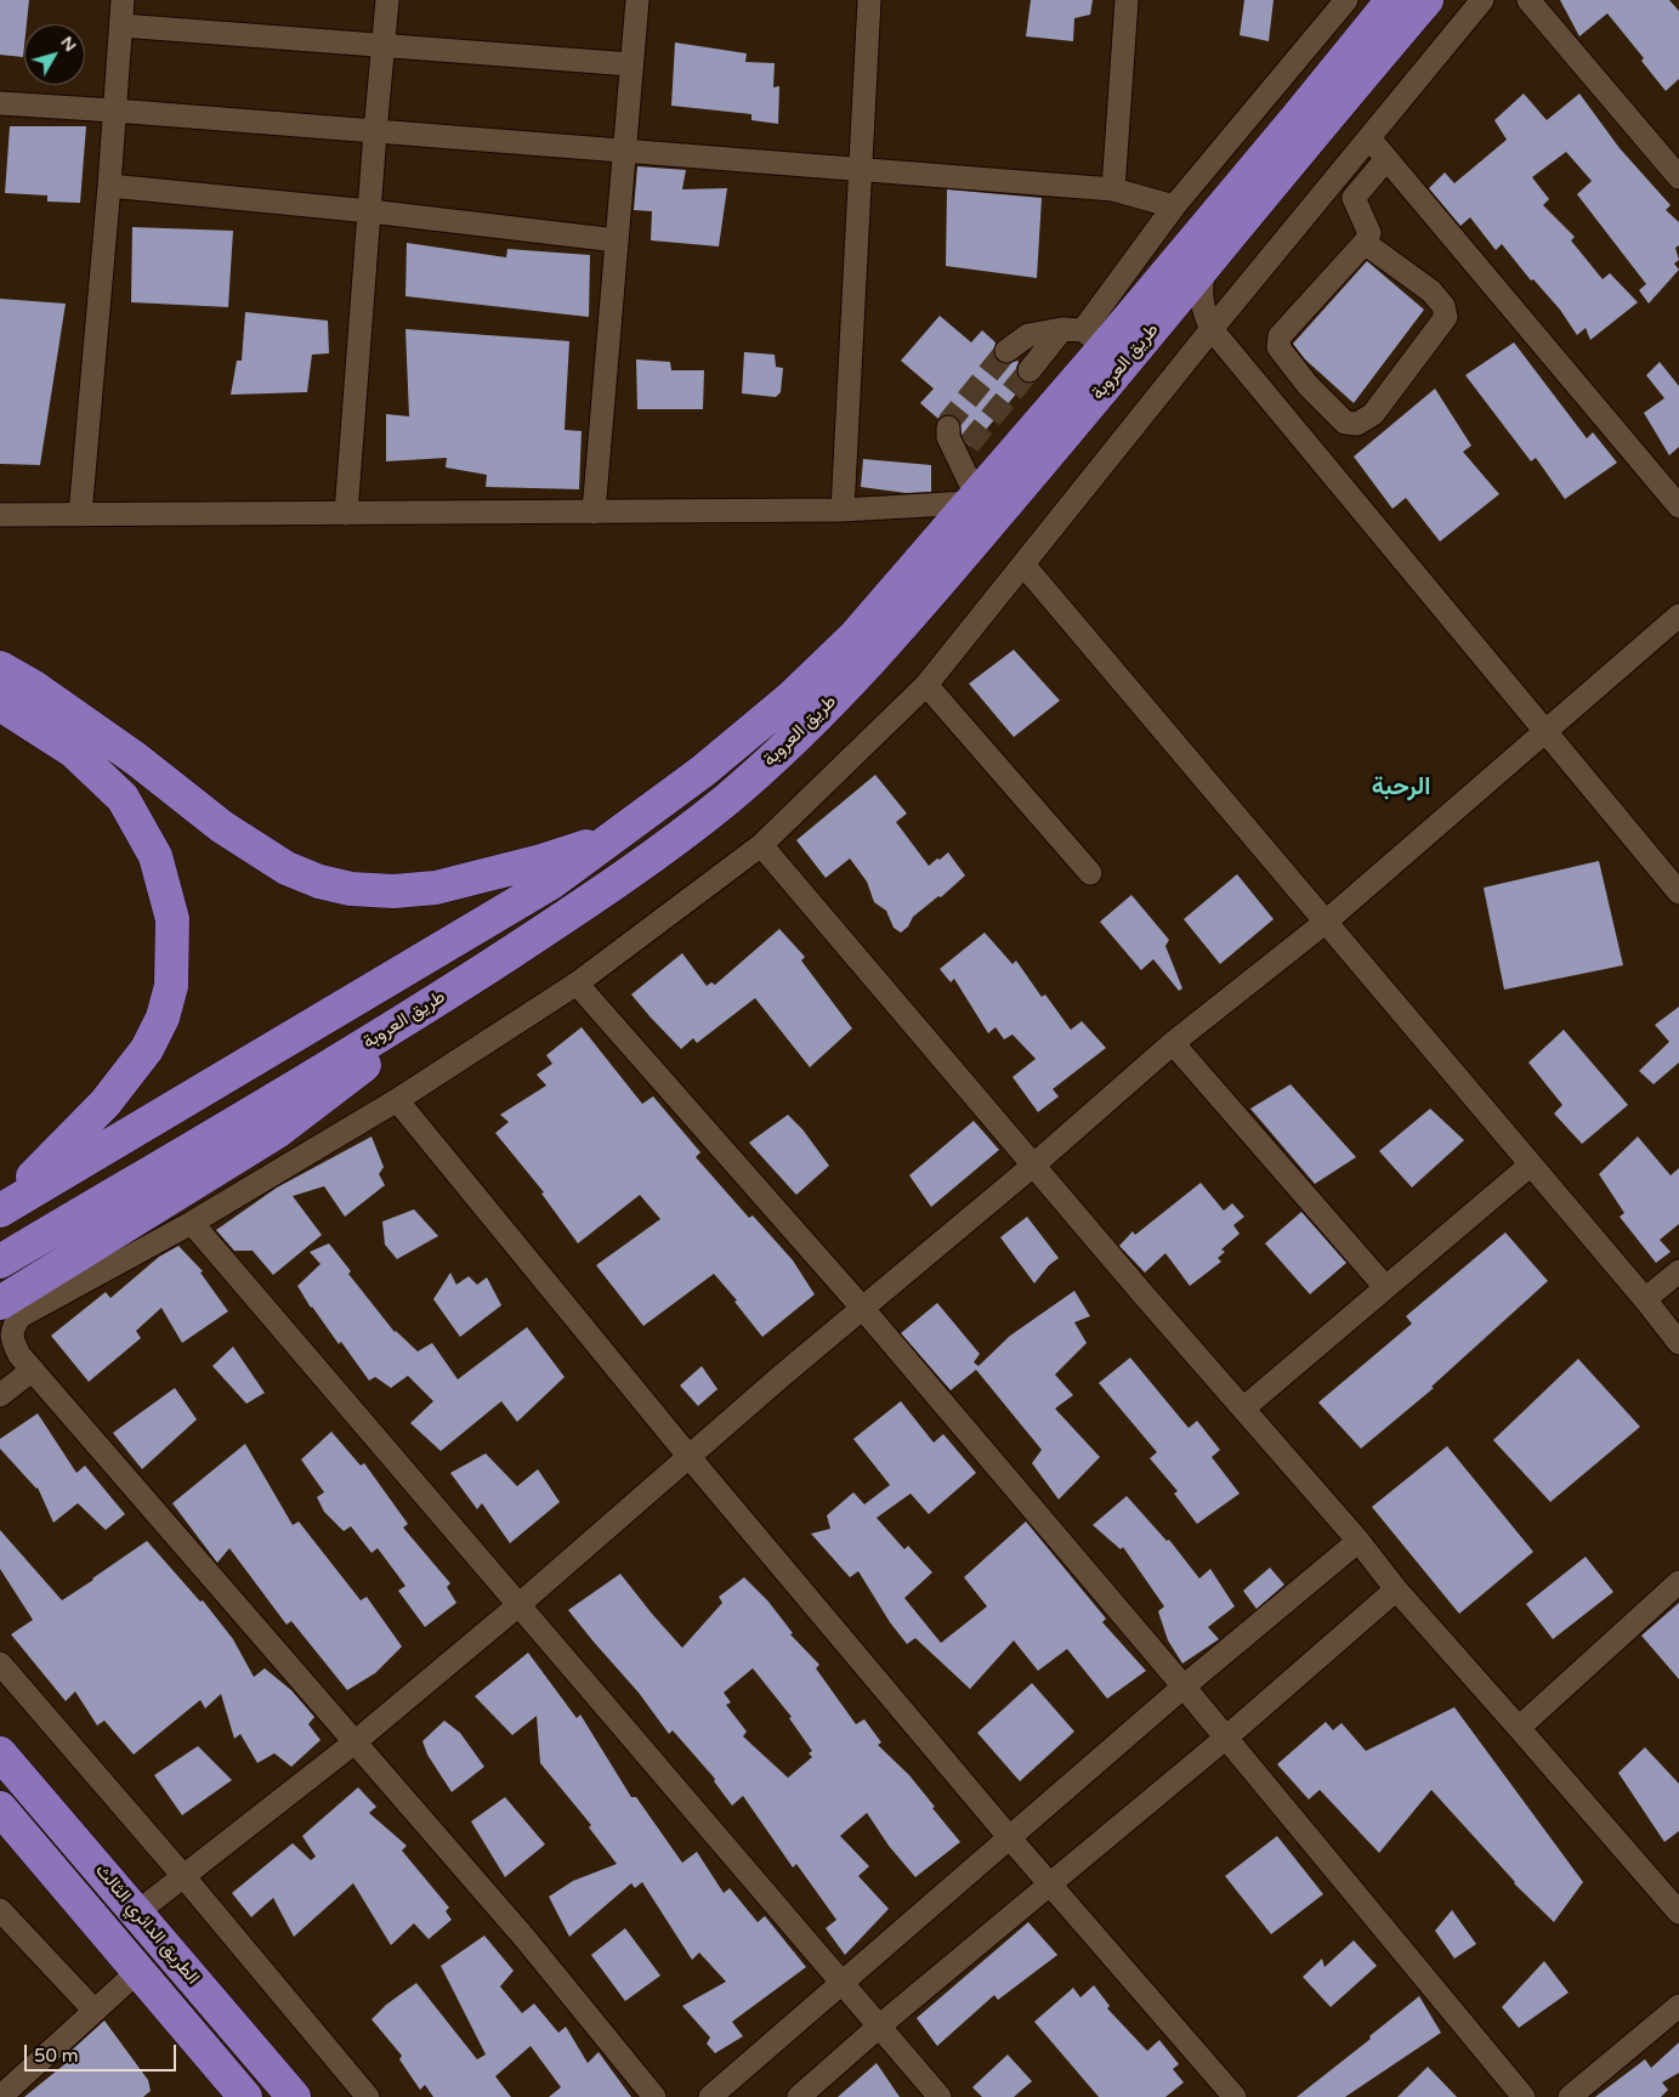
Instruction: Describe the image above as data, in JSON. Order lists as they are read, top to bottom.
{
  "streets": {
    "highway": ["طريق العروبة", "الطريق الدائري الثالث"]
  },
  "districts": ["الرحبة"],
  "scale_bar": "50 m",
  "north": "top right"
}
